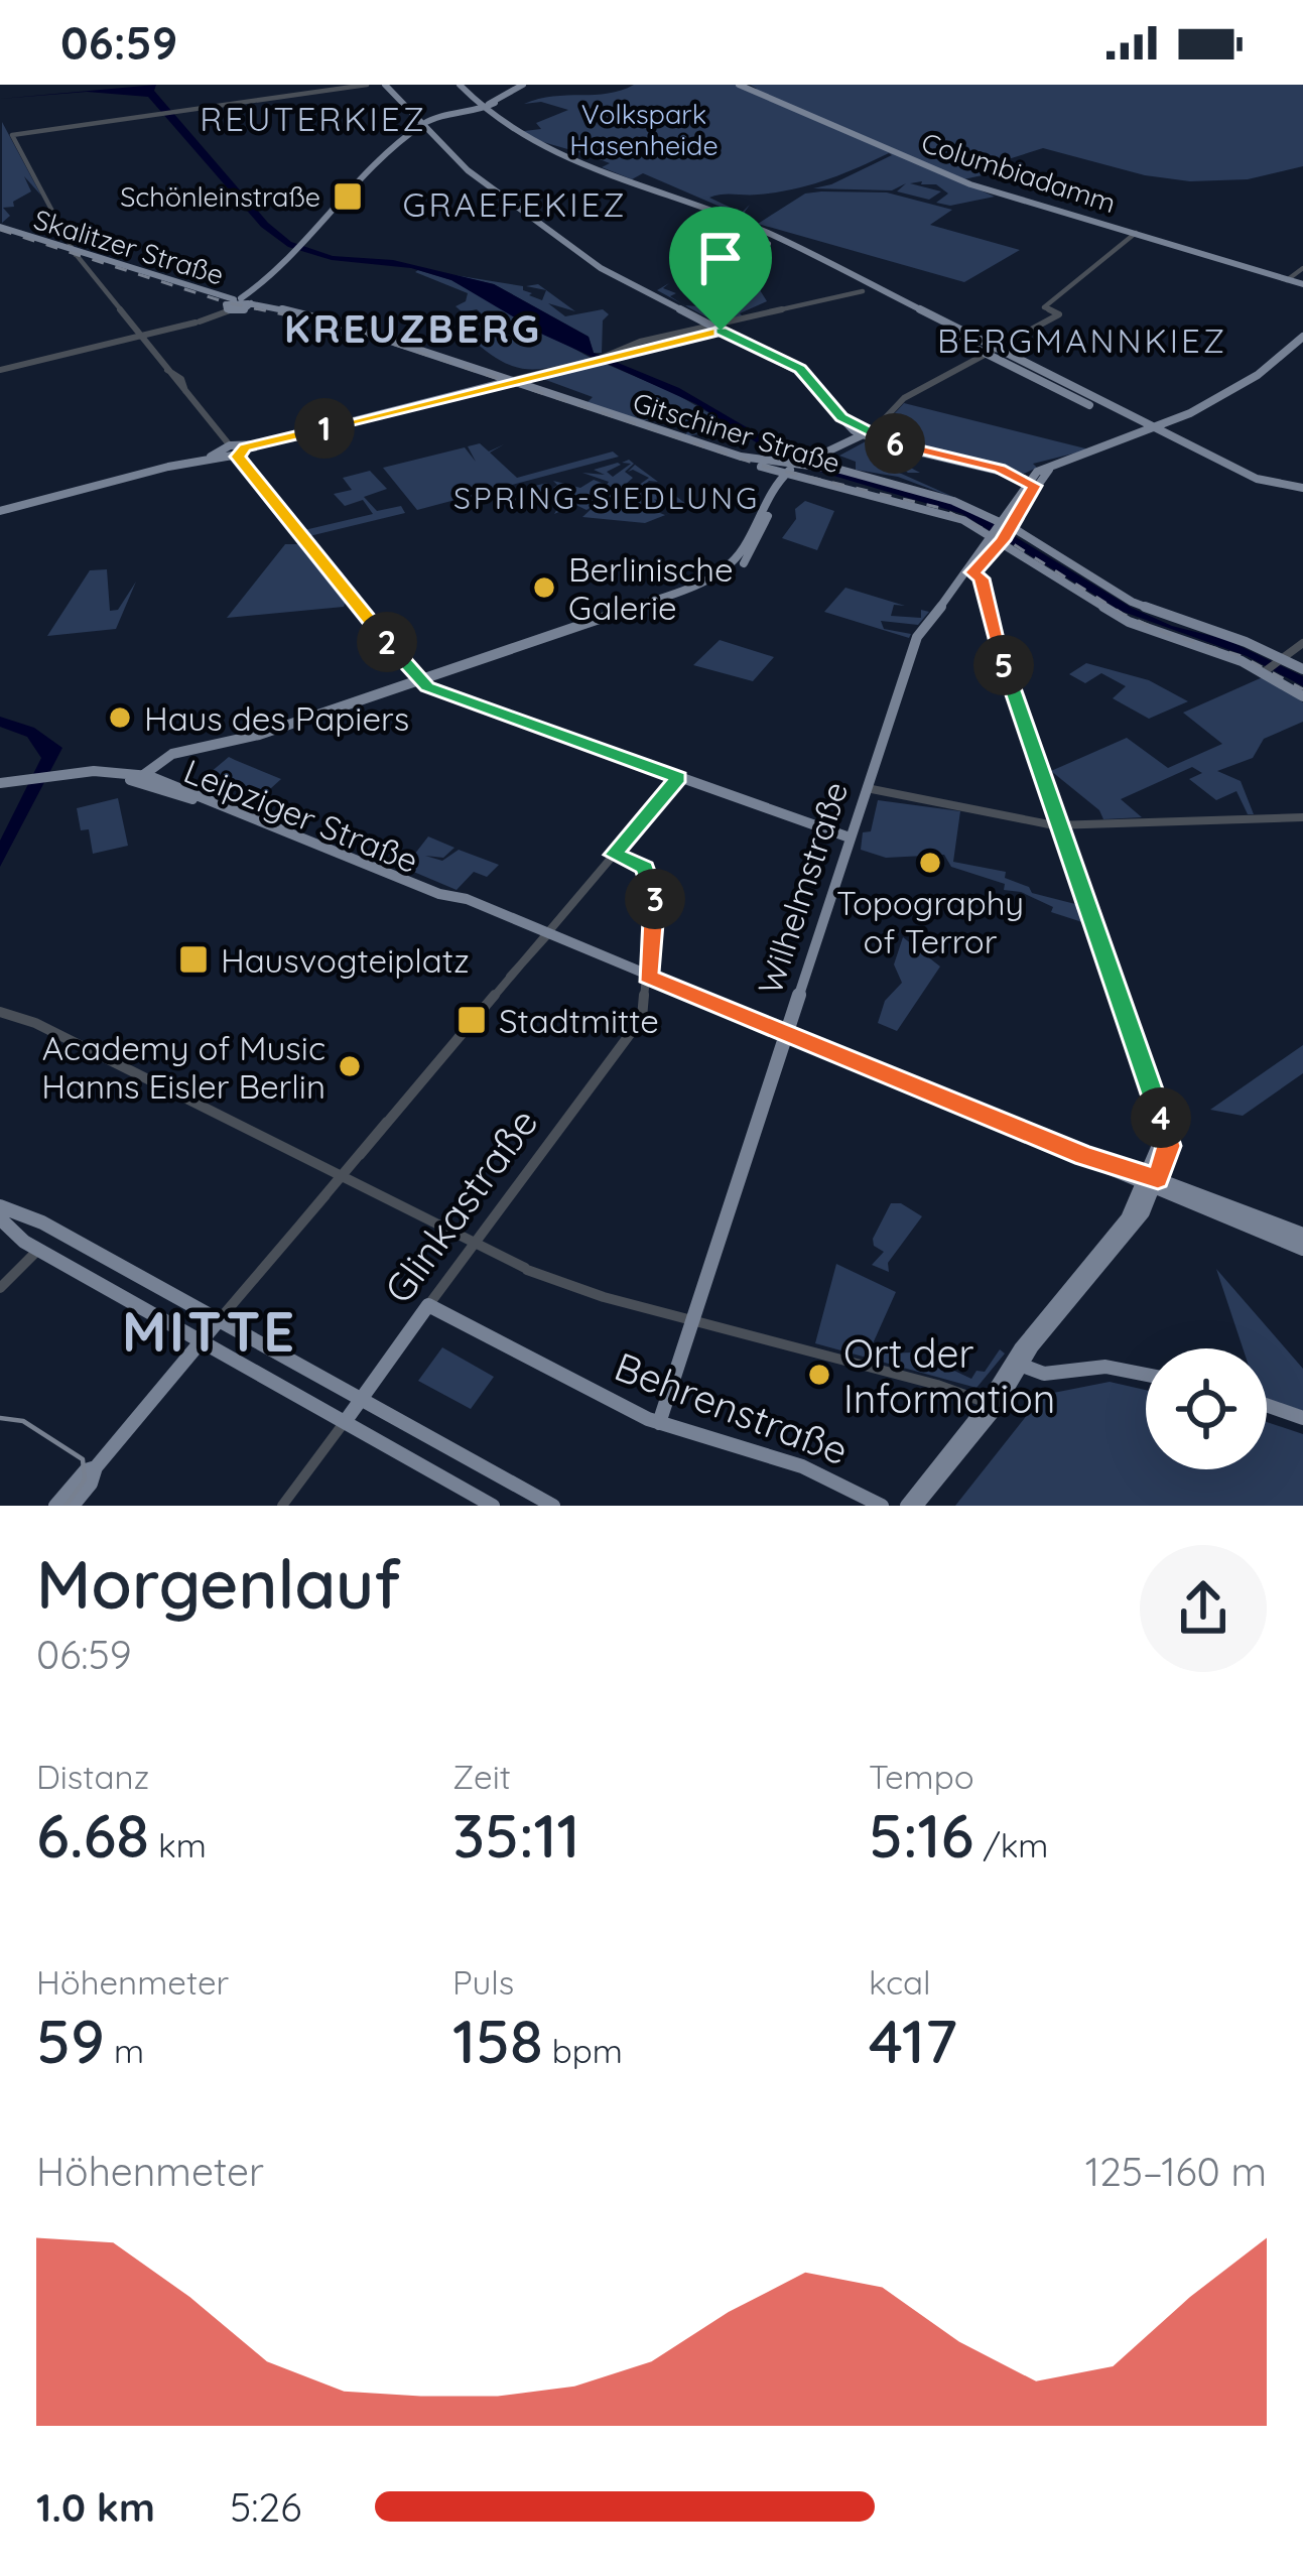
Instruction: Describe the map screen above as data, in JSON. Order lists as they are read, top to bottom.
{
  "streets": {
    "main road": [
      "Columbiadamm",
      "Skalitzer Straße",
      "Gitschiner Straße",
      "Leipziger Straße",
      "Wilhelmstraße",
      "Glinkastraße",
      "Behrenstraße"
    ]
  },
  "crossings": [
    ["Skalitzer Straße", "Gitschiner Straße"],
    ["Gitschiner Straße", "Wilhelmstraße"],
    ["Leipziger Straße", "Wilhelmstraße"],
    ["Leipziger Straße", "Glinkastraße"],
    ["Wilhelmstraße", "Behrenstraße"],
    ["Glinkastraße", "Behrenstraße"]
  ],
  "districts": [
    "REUTERKIEZ",
    "GRAEFEKIEZ",
    "KREUZBERG",
    "BERGMANNKIEZ",
    "SPRING-SIEDLUNG",
    "MITTE"
  ],
  "parks": ["Volkspark Hasenheide"],
  "places": {
    "transit": ["Schönleinstraße", "Hausvogteiplatz", "Stadtmitte"],
    "other": [
      "Berlinische Galerie",
      "Haus des Papiers",
      "Topography of Terror",
      "Academy of Music Hanns Eisler Berlin",
      "Ort der Information"
    ]
  },
  "page": {
    "status": "06:59",
    "pins": [
      "1",
      "6",
      "2",
      "5",
      "3",
      "4"
    ],
    "heading": ["Morgenlauf", "06:59"],
    "stats": [
      ["Distanz", "6.68 km"],
      ["Zeit", "35:11"],
      ["Tempo", "5:16 /km"],
      ["Höhenmeter", "59 m"],
      ["Puls", "158 bpm"],
      ["kcal", "417"]
    ],
    "chart": ["Höhenmeter", "125–160 m"],
    "list": [
      {
        "name": "1.0 km",
        "note": "5:26"
      }
    ]
  }
}
